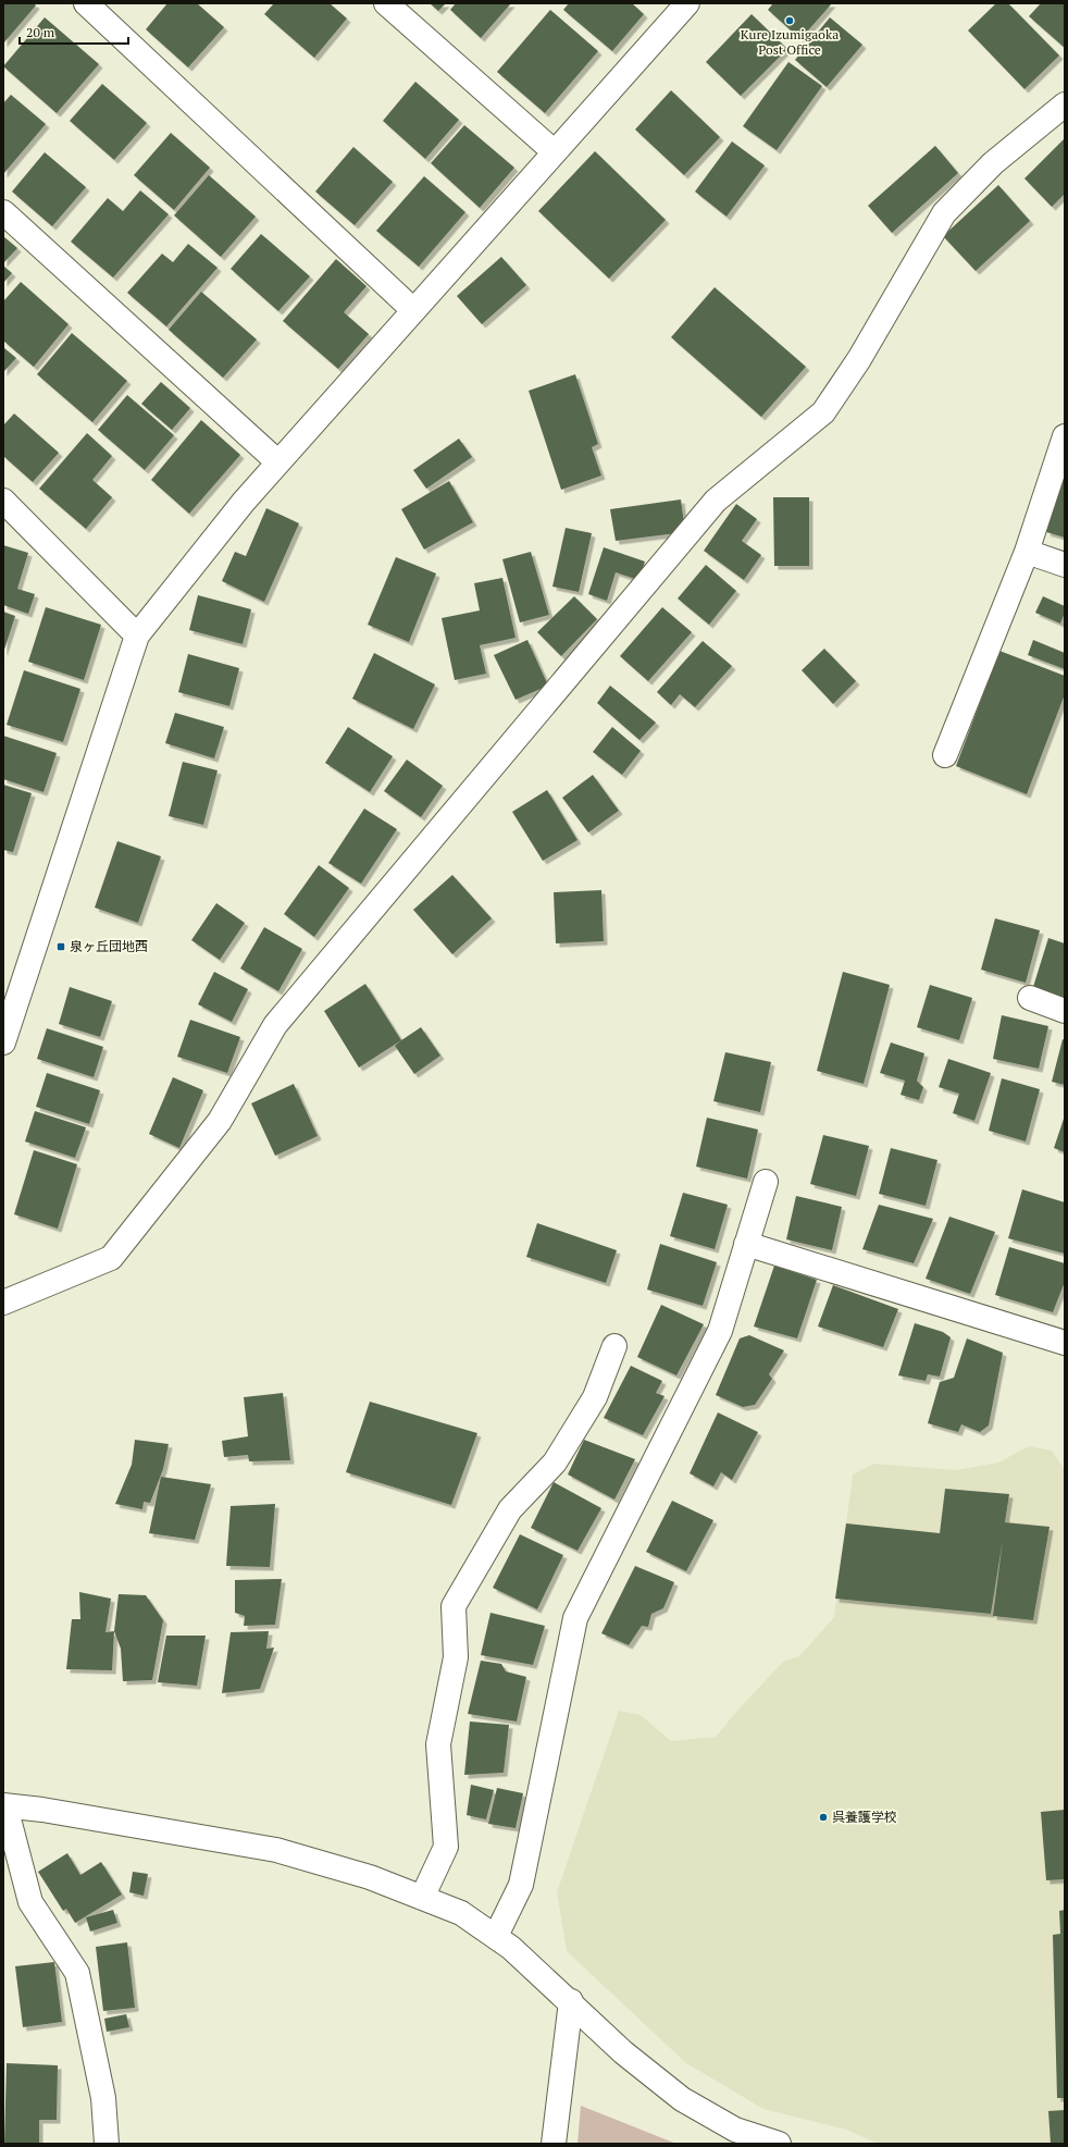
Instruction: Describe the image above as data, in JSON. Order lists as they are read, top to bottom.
{
  "places": {
    "other": ["Kure Izumigaoka Post Office", "呉養護学校"],
    "transit": ["泉ヶ丘団地西"]
  },
  "scale_bar": "20 m"
}
